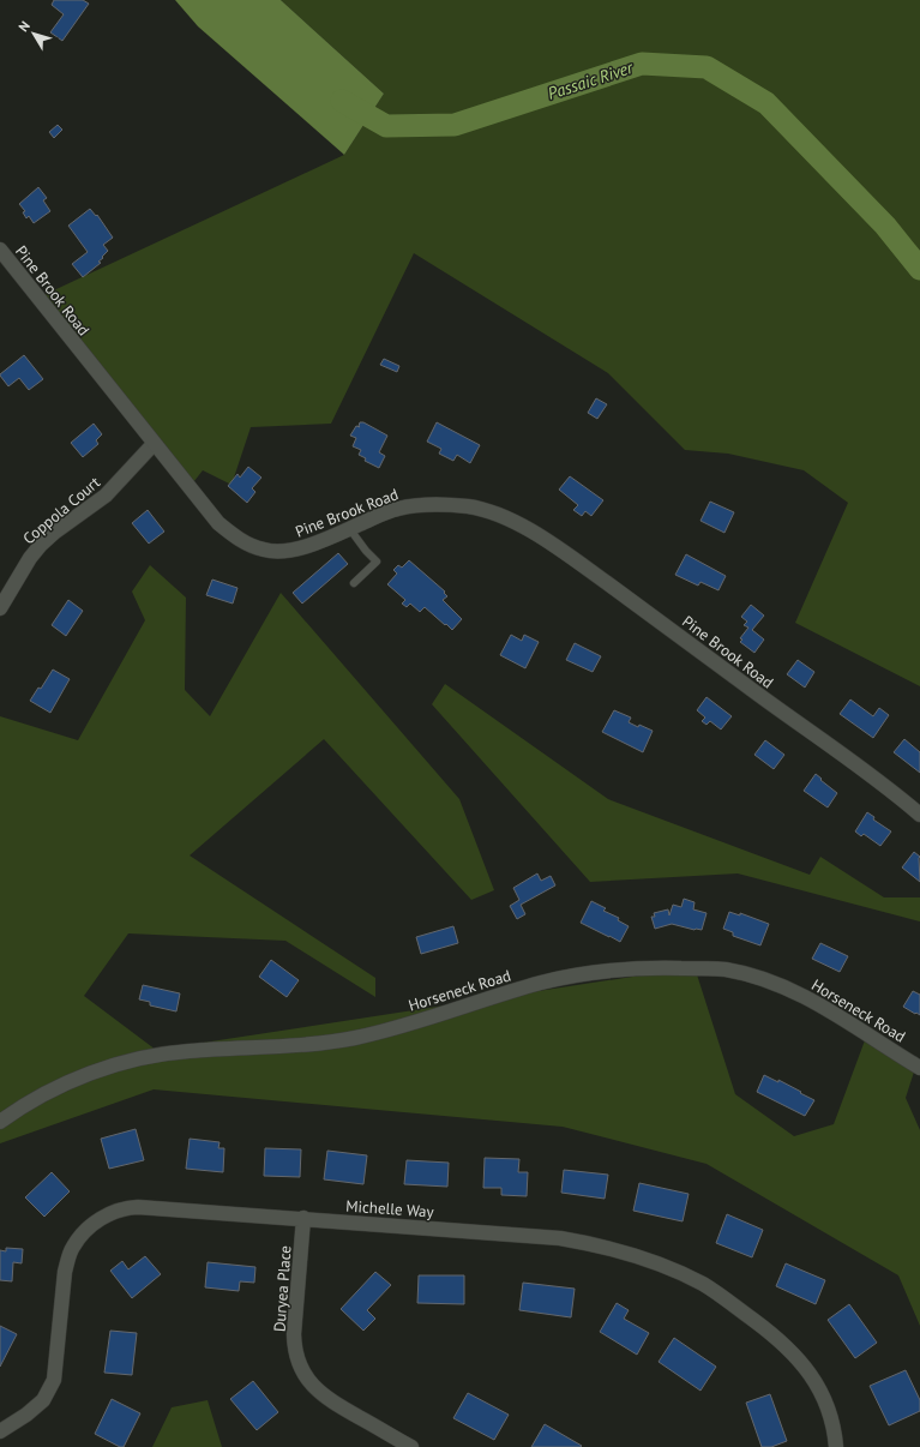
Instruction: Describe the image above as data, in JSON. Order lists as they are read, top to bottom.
{
  "streets": {
    "street": [
      "Pine Brook Road",
      "Coppola Court",
      "Horseneck Road",
      "Michelle Way",
      "Duryea Place"
    ]
  },
  "crossings": [
    ["Pine Brook Road", "Coppola Court"],
    ["Michelle Way", "Duryea Place"]
  ],
  "water": ["Passaic River"],
  "north": "top left"
}
